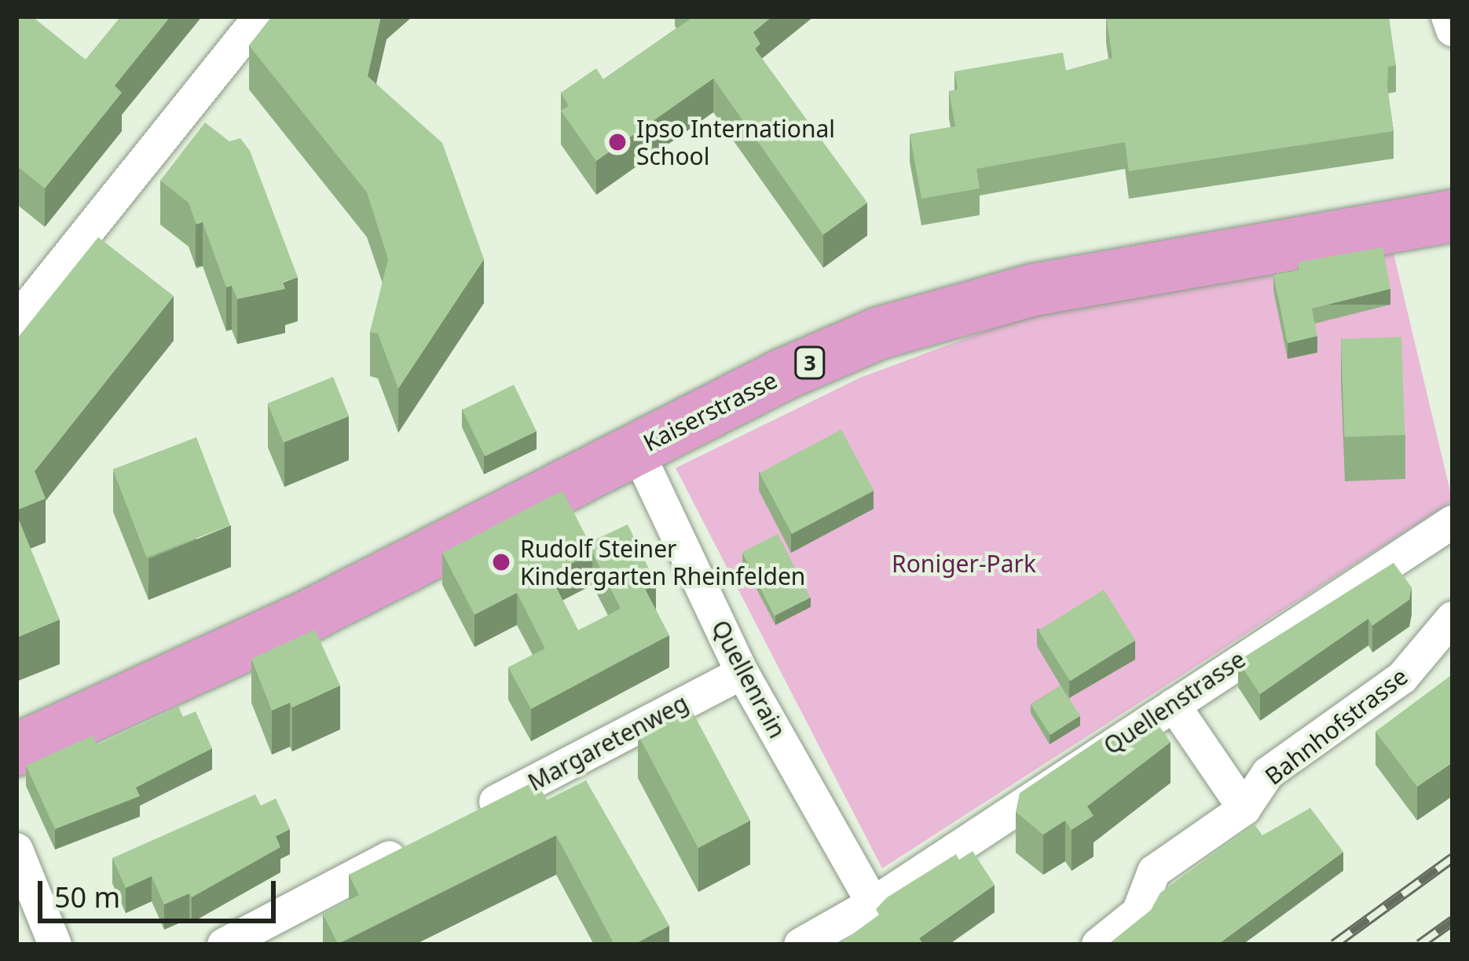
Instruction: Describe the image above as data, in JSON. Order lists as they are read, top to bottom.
{
  "streets": {
    "main road": ["3", "Kaiserstrasse"],
    "street": [
      "Quellenrain",
      "Quellenstrasse",
      "Bahnhofstrasse",
      "Margaretenweg"
    ]
  },
  "crossings": [
    ["Kaiserstrasse", "Quellenrain"],
    ["Quellenrain", "Quellenstrasse"],
    ["Quellenrain", "Margaretenweg"]
  ],
  "parks": ["Roniger-Park"],
  "places": ["Ipso International School", "Rudolf Steiner Kindergarten Rheinfelden"],
  "scale_bar": "50 m"
}
